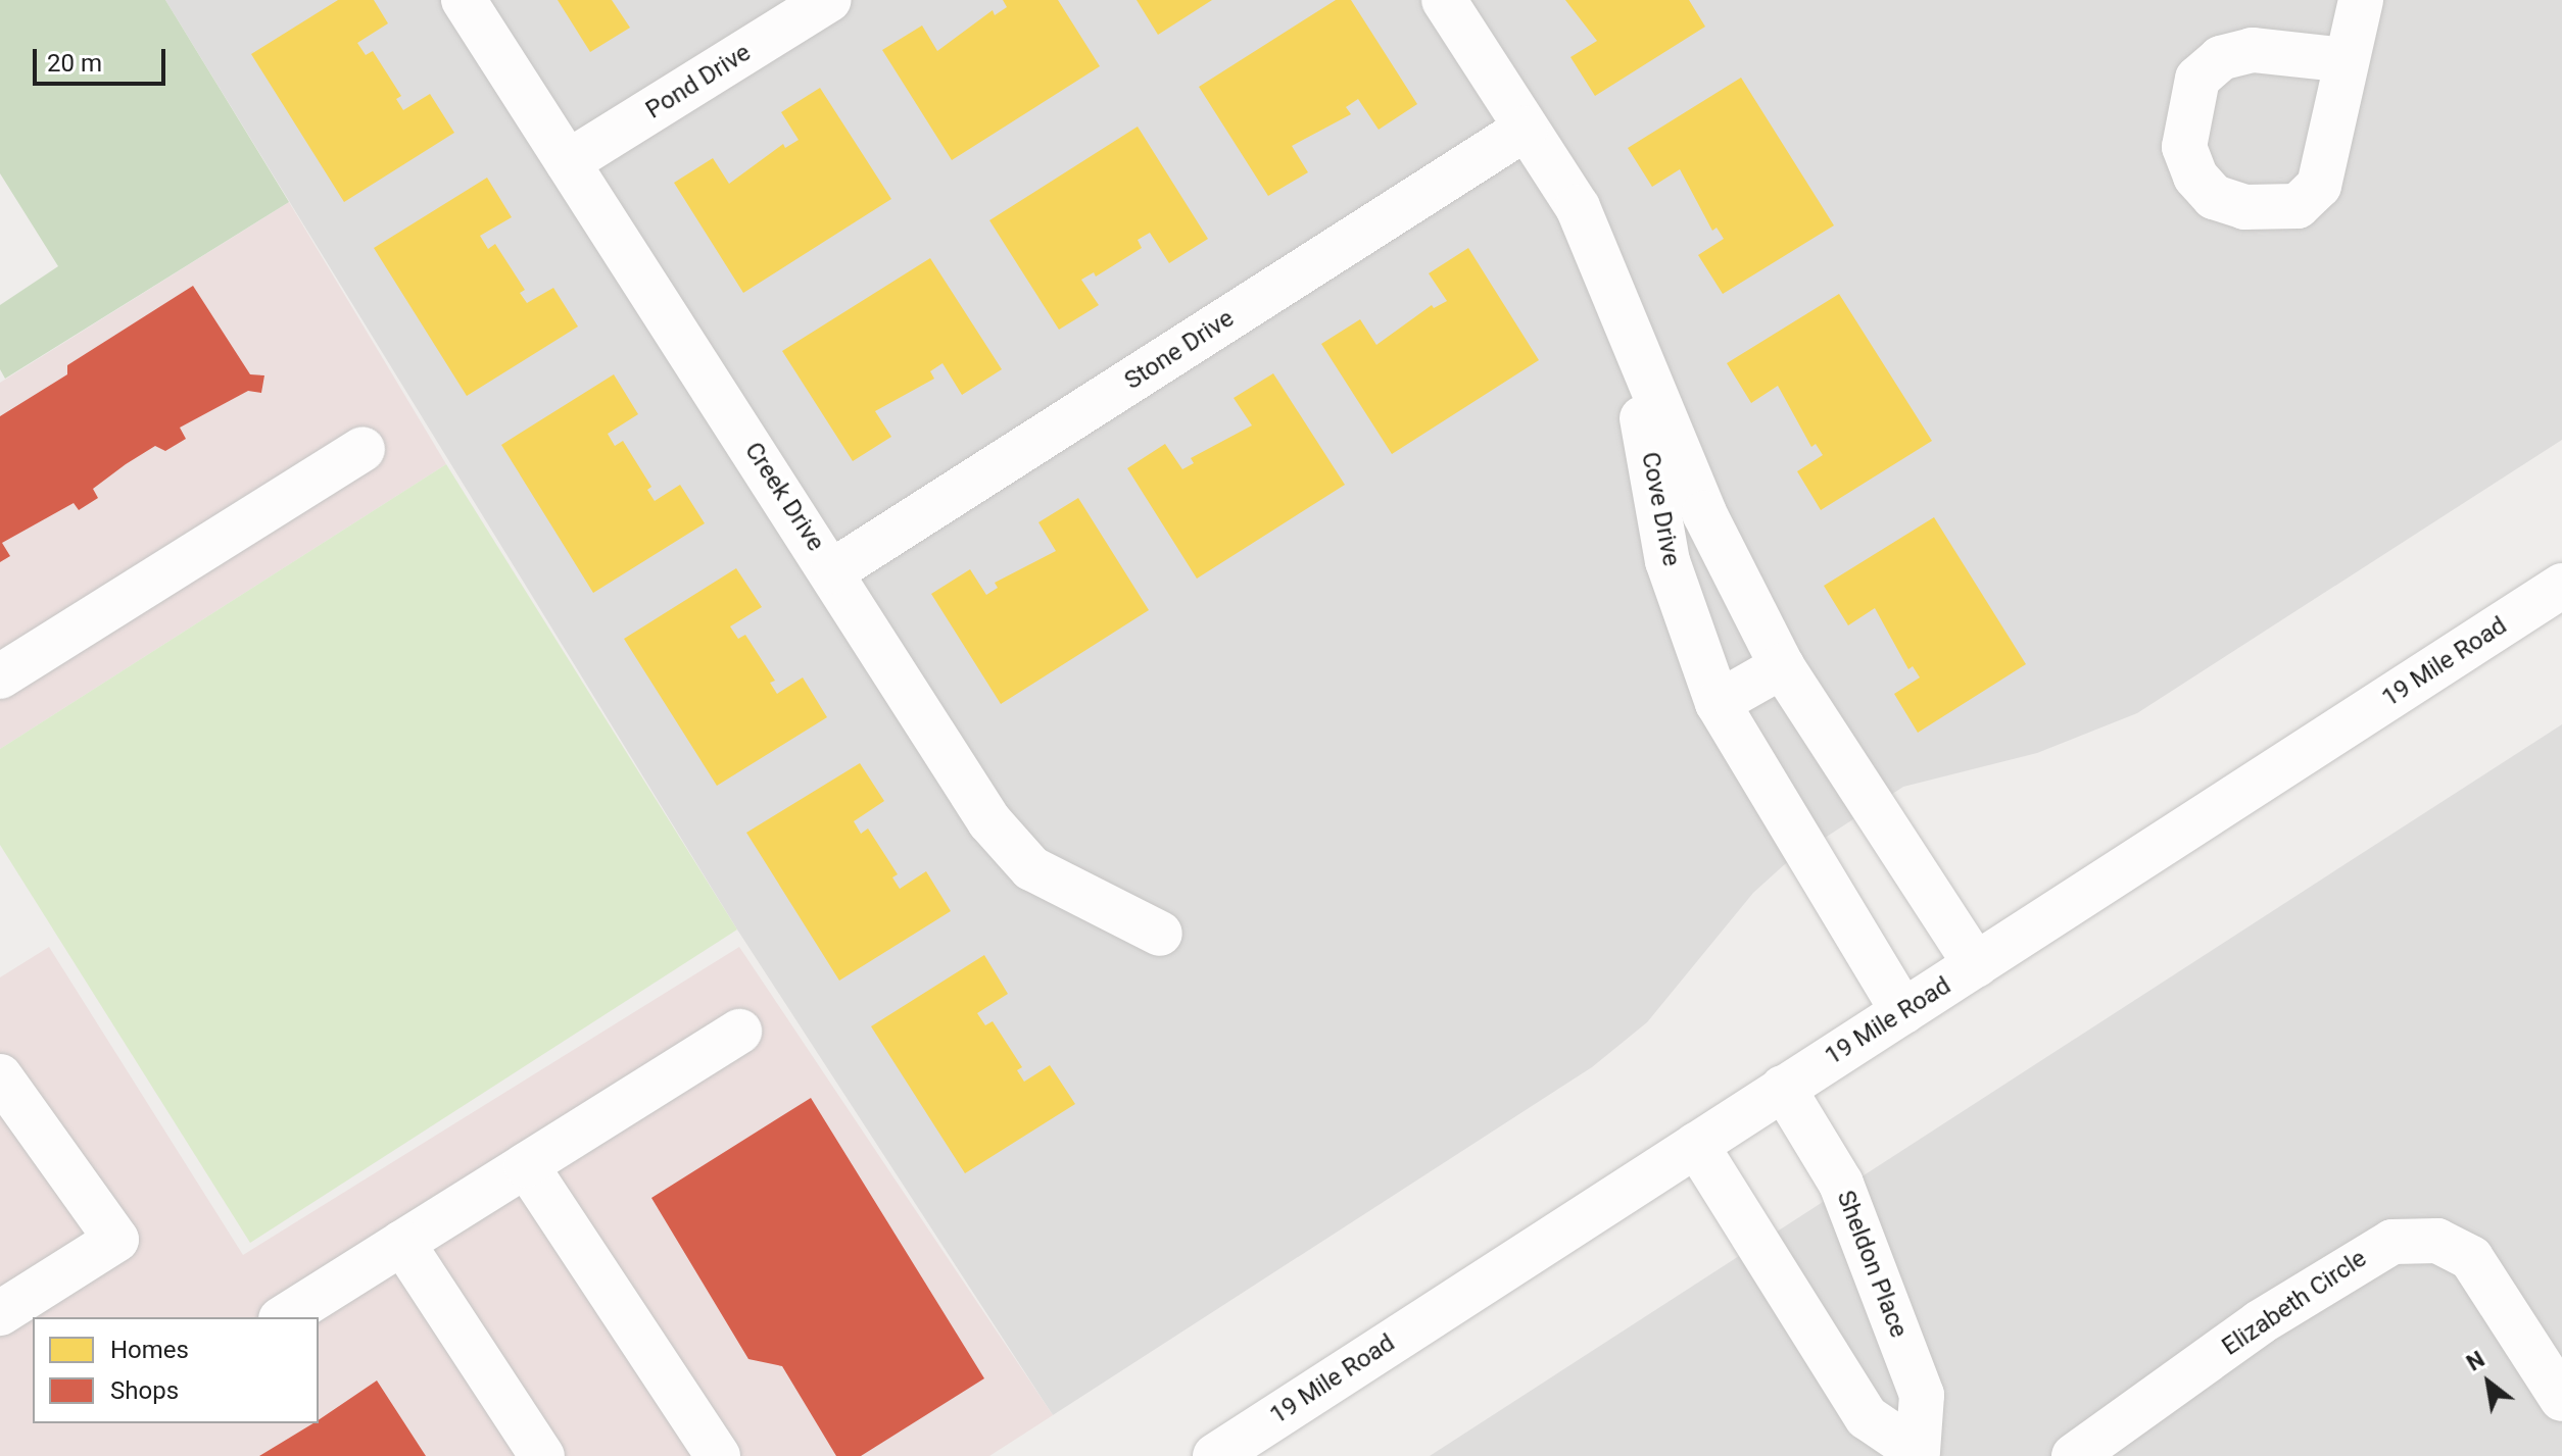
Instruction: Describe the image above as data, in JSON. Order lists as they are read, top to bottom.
{
  "streets": {
    "street": [
      "Pond Drive",
      "Stone Drive",
      "Creek Drive",
      "Cove Drive",
      "19 Mile Road",
      "Sheldon Place",
      "Elizabeth Circle"
    ]
  },
  "crossings": [
    ["Pond Drive", "Creek Drive"],
    ["Stone Drive", "Creek Drive"],
    ["Stone Drive", "Cove Drive"],
    ["Cove Drive", "19 Mile Road"],
    ["19 Mile Road", "Sheldon Place"]
  ],
  "legend": ["Homes", "Shops"],
  "scale_bar": "20 m",
  "north": "top left"
}
